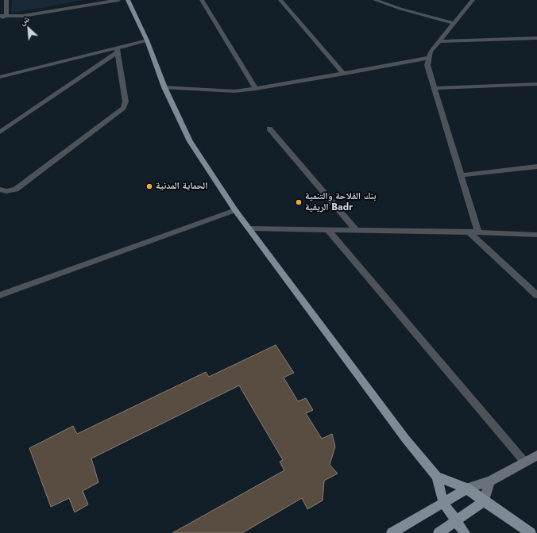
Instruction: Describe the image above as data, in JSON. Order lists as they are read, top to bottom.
{
  "places": ["الحماية المدنية", "بنك الفلاحة والتنمية الريفية Badr"],
  "north": "top left"
}
